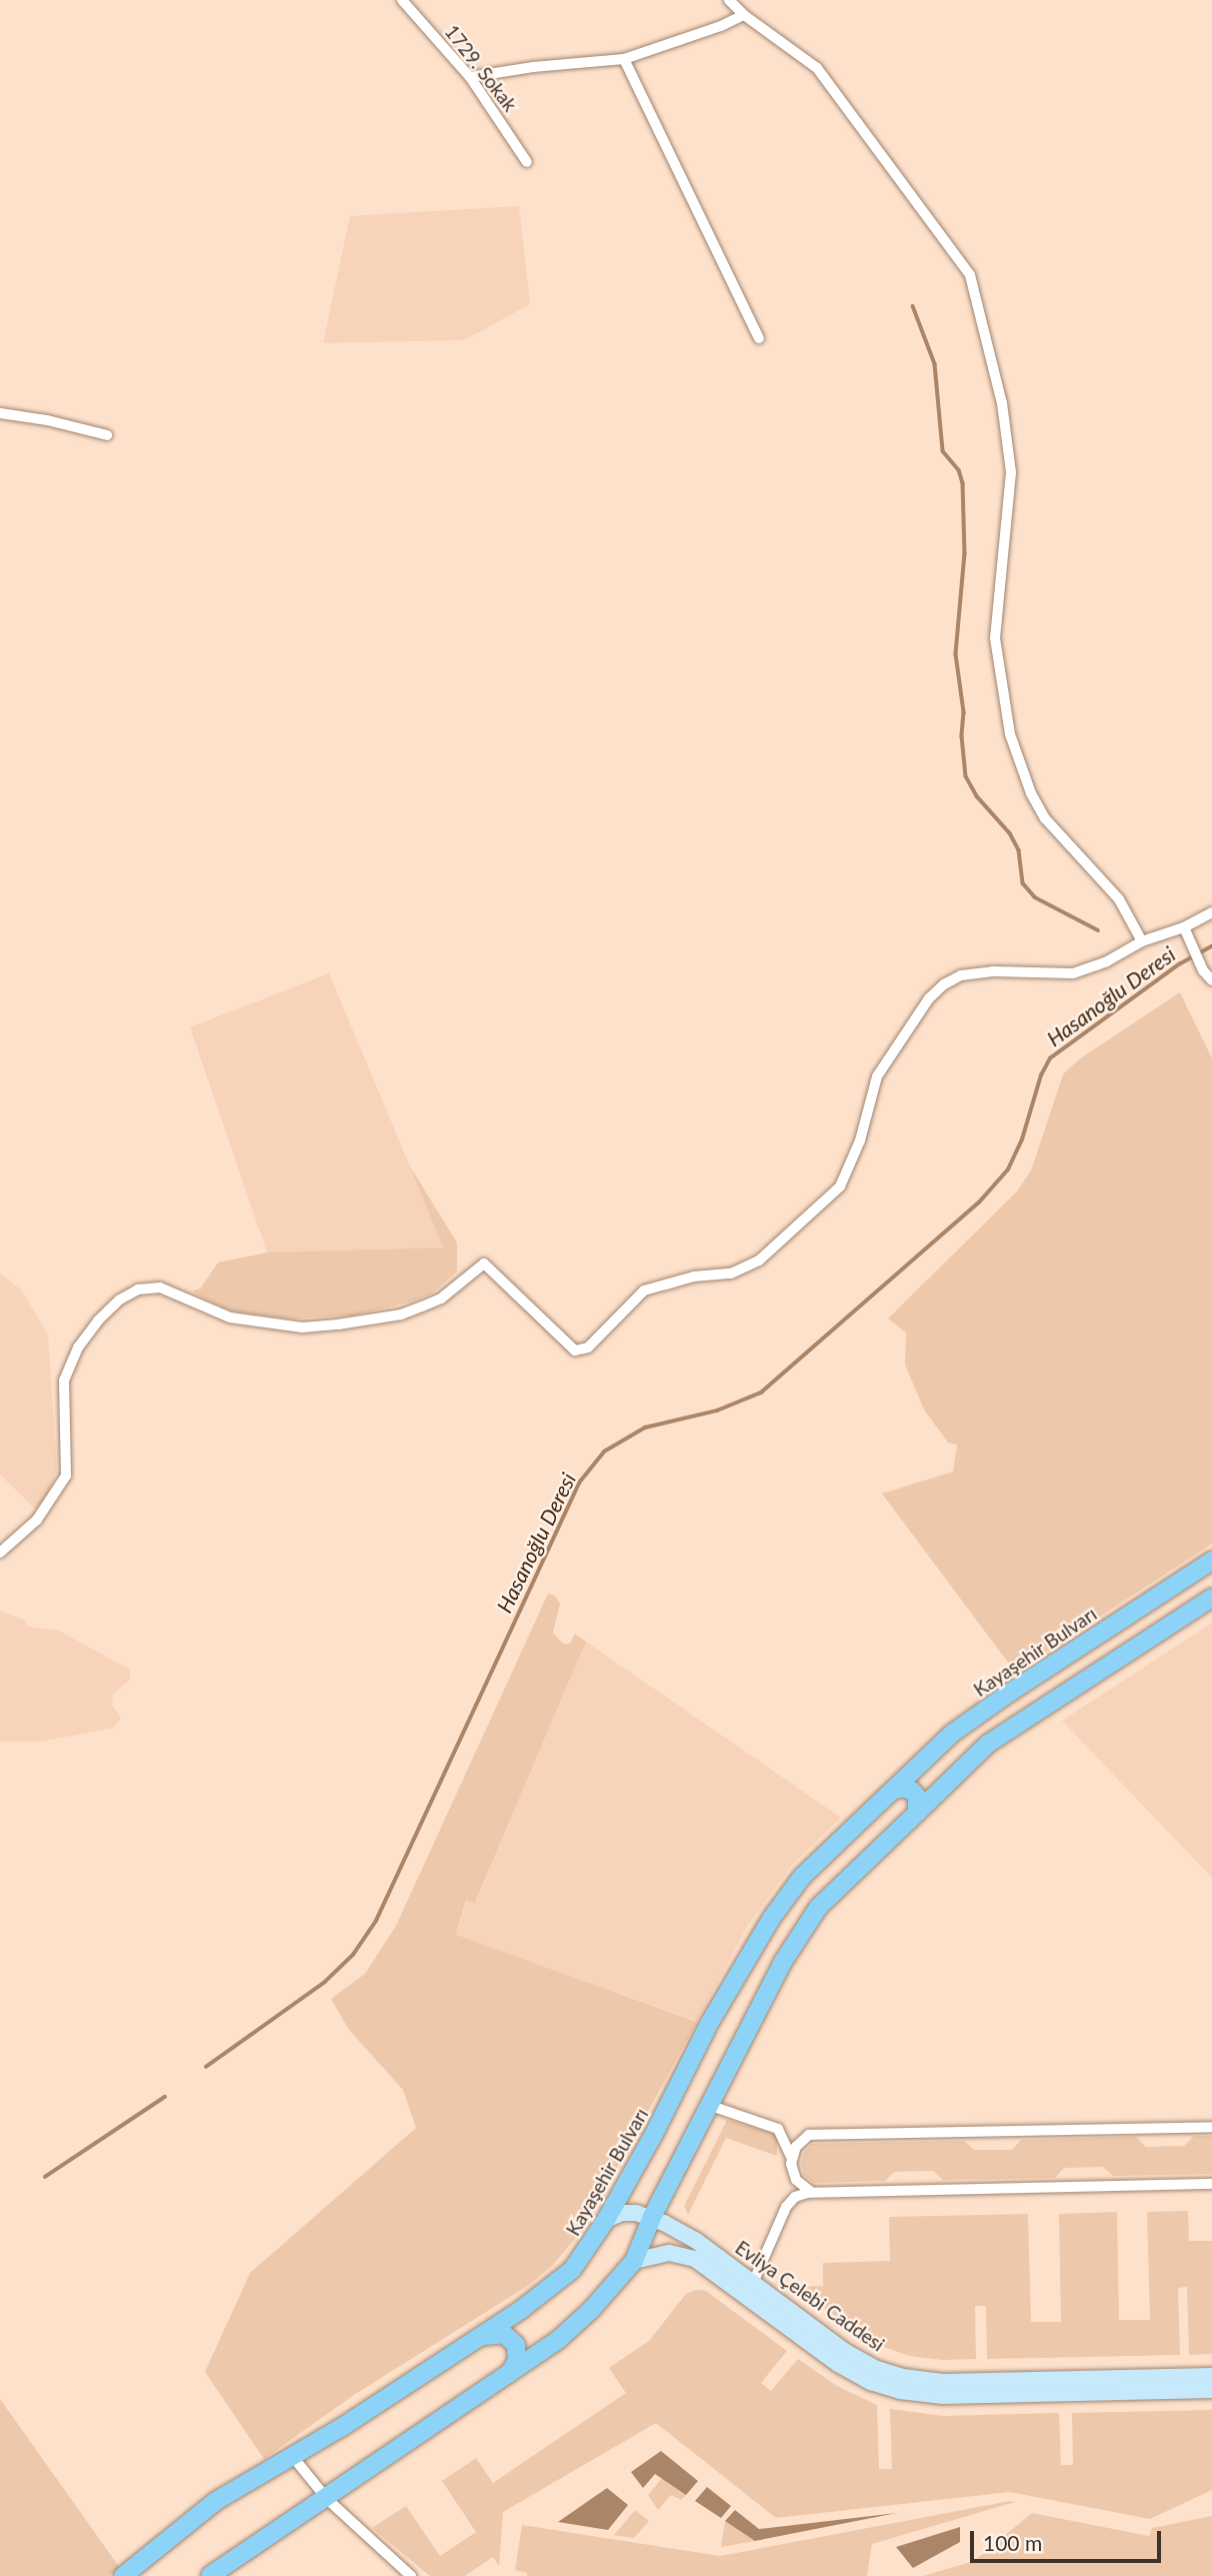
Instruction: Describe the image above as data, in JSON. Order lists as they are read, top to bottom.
{
  "streets": {
    "main road": ["Kayaşehir Bulvarı"],
    "street": ["1729. Sokak", "Evliya Çelebi Caddesi"]
  },
  "crossings": [
    ["Kayaşehir Bulvarı", "Evliya Çelebi Caddesi"]
  ],
  "water": ["Hasanoğlu Deresi"],
  "scale_bar": "100 m"
}
